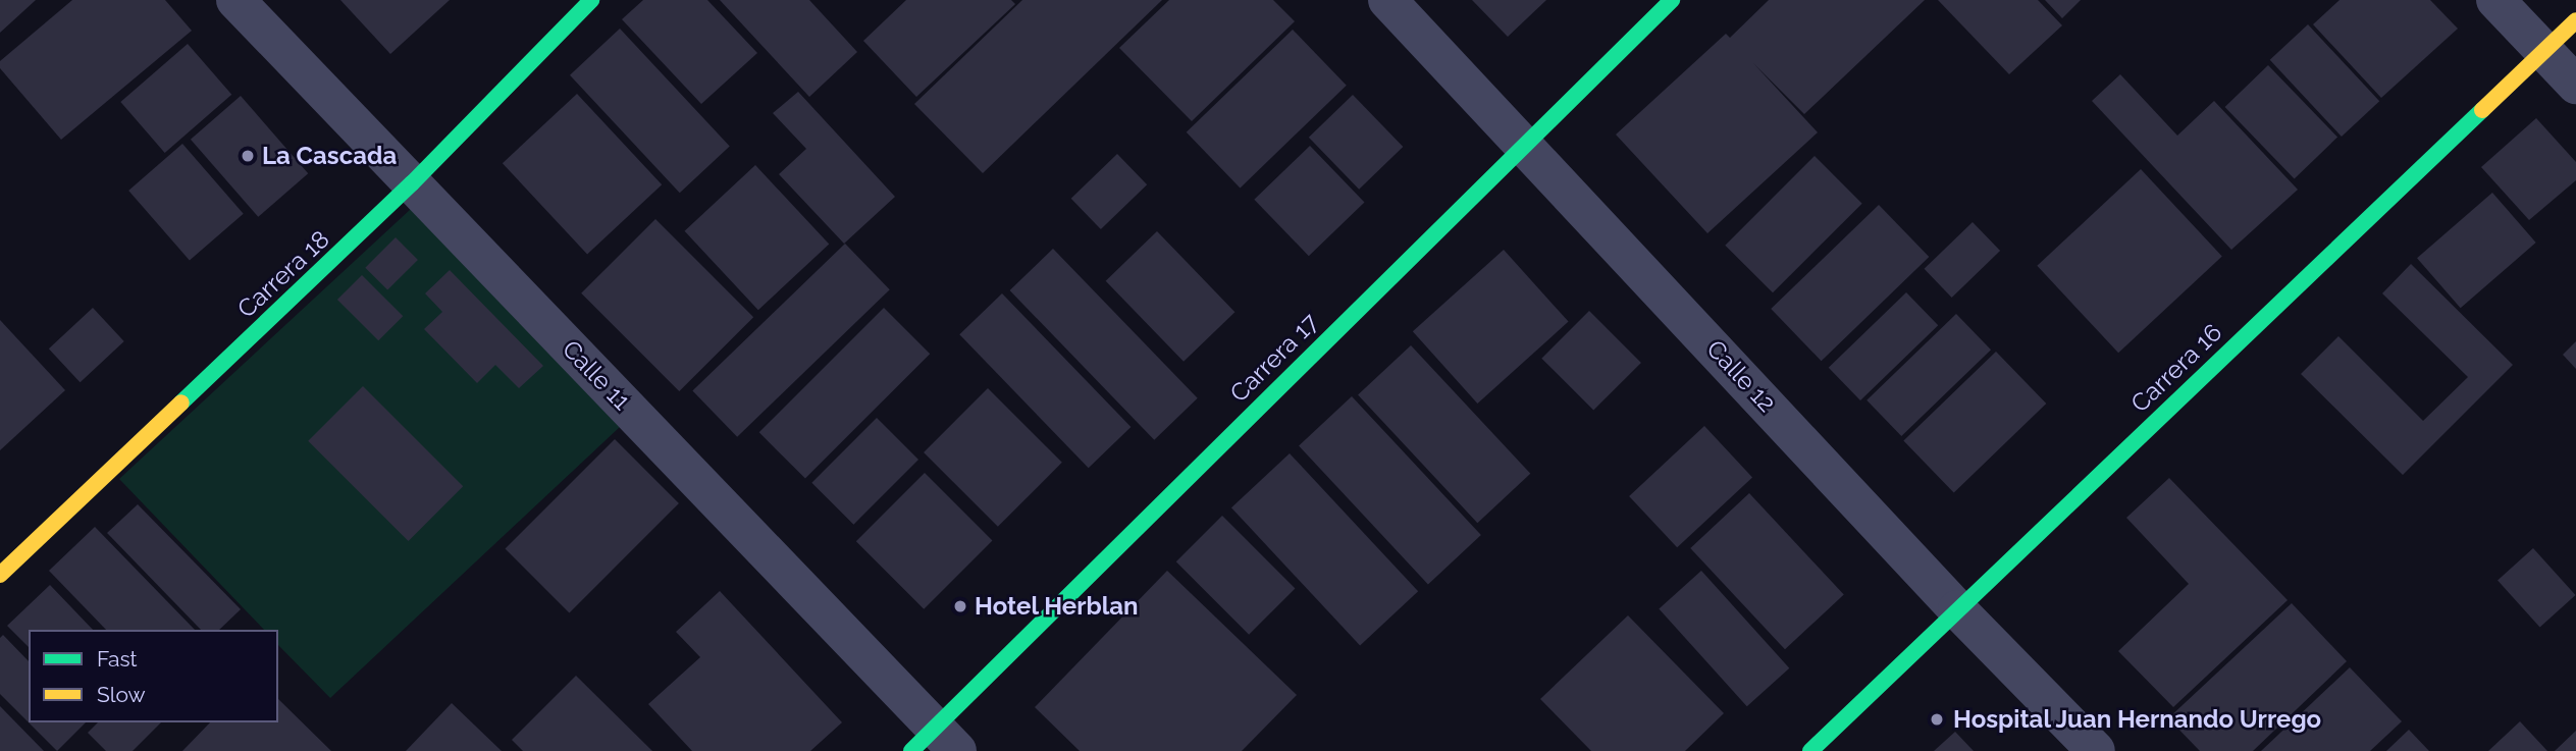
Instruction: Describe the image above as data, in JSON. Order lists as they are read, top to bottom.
{
  "streets": {
    "street": [
      "Carrera 18",
      "Carrera 17",
      "Carrera 16",
      "Calle 11",
      "Calle 12"
    ]
  },
  "crossings": [
    ["Carrera 18", "Calle 11"],
    ["Carrera 17", "Calle 11"],
    ["Carrera 17", "Calle 12"],
    ["Carrera 16", "Calle 12"]
  ],
  "places": ["La Cascada", "Hotel Herblan", "Hospital Juan Hernando Urrego"],
  "legend": ["Fast", "Slow"]
}
